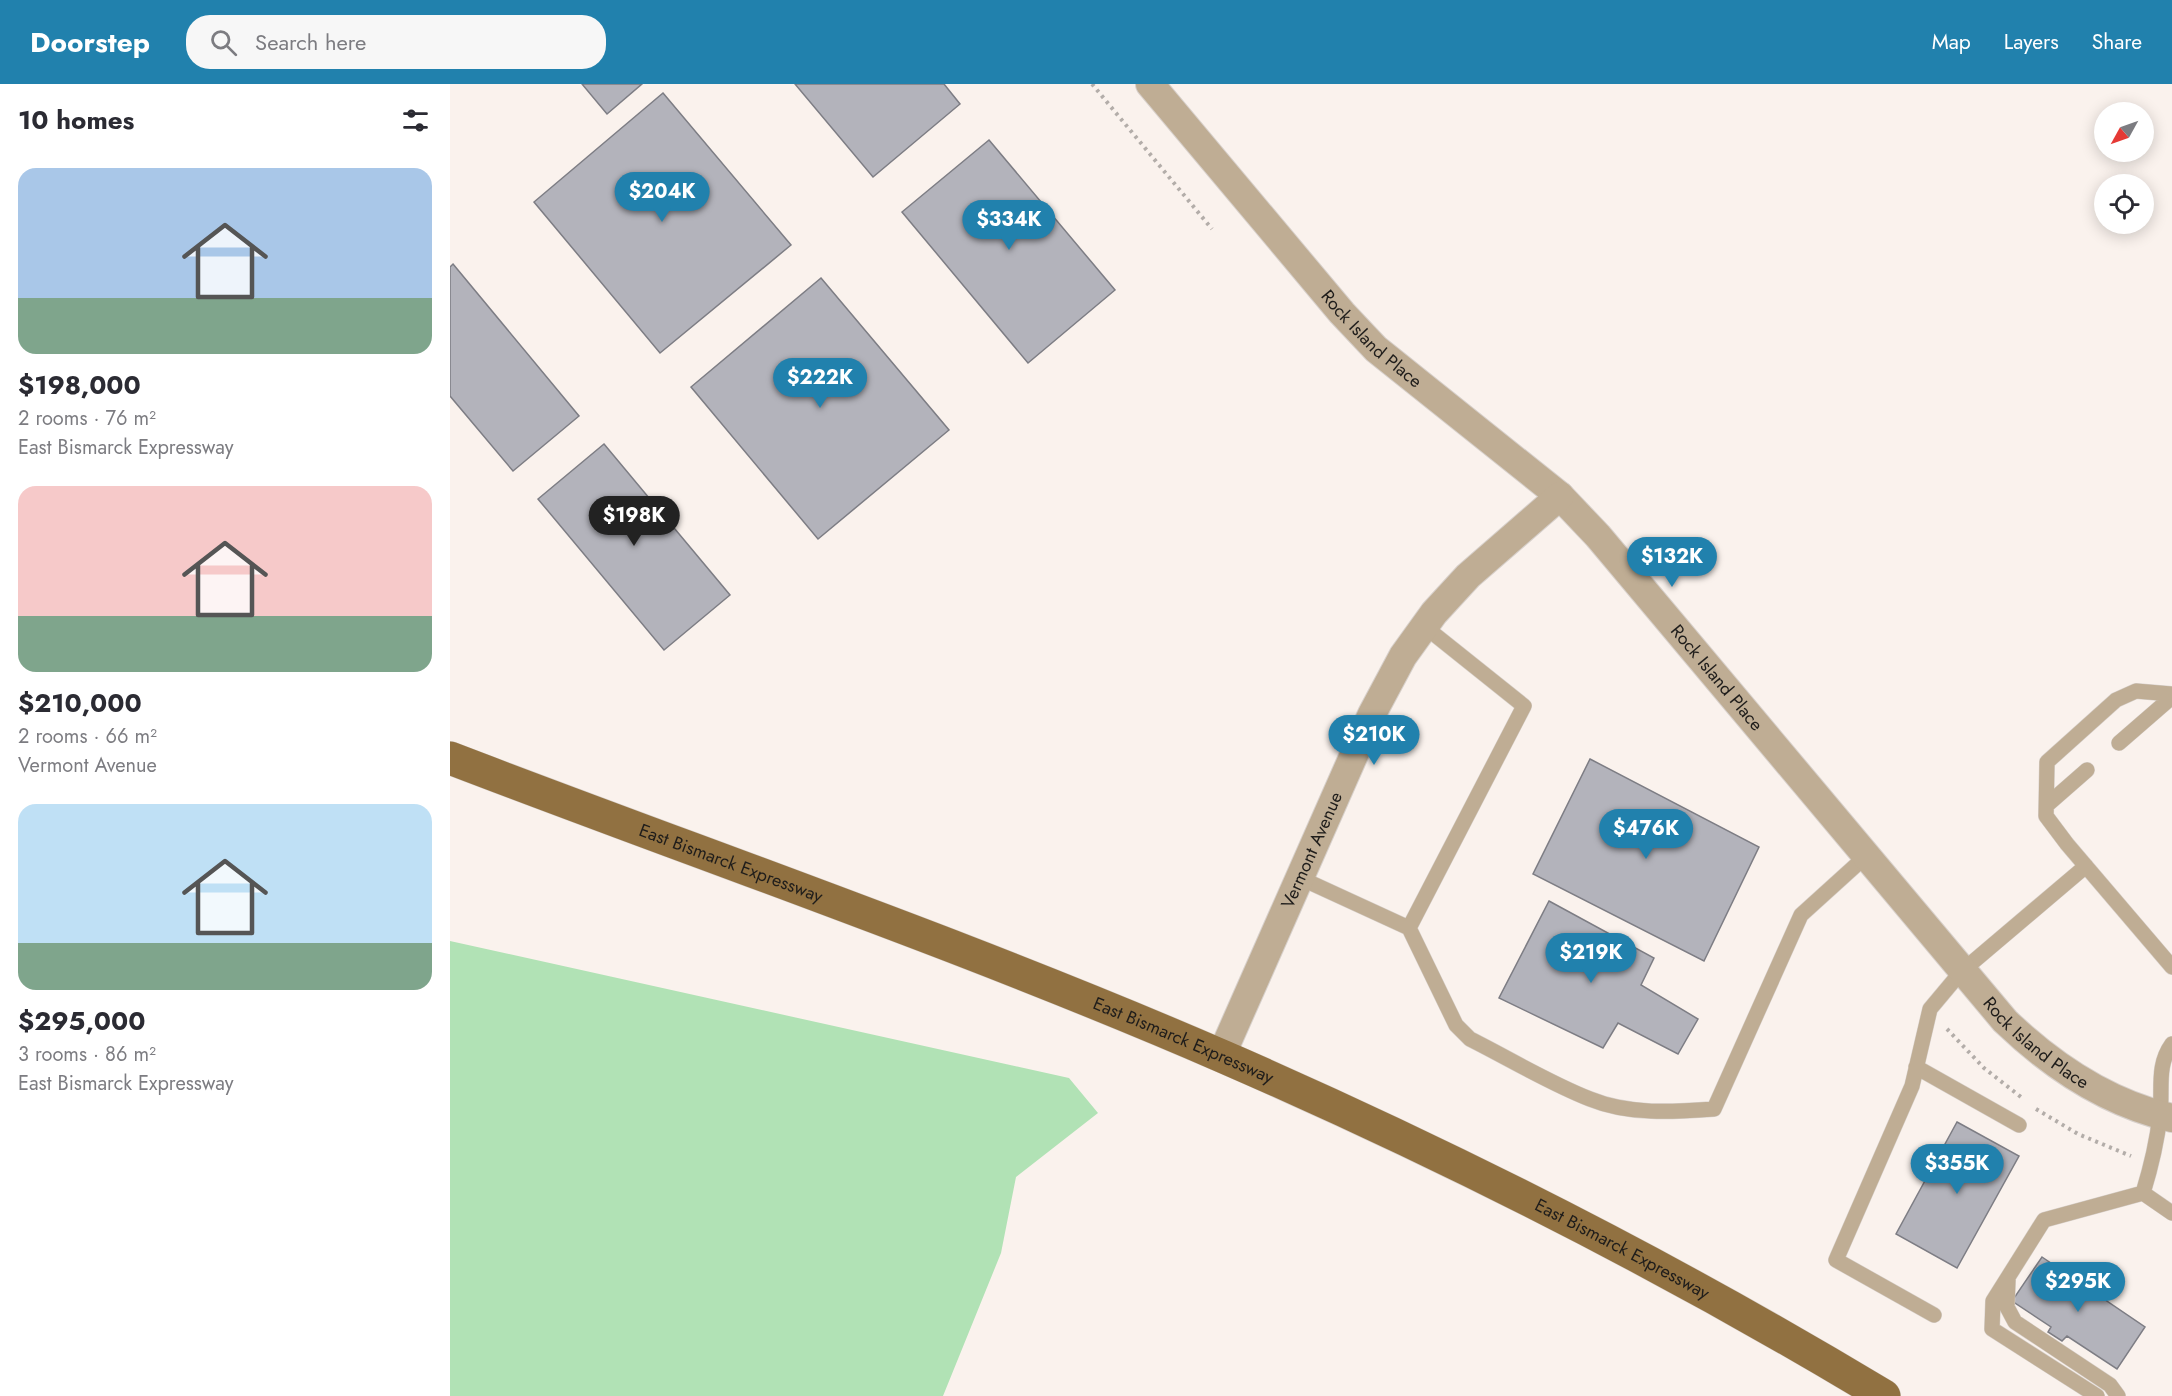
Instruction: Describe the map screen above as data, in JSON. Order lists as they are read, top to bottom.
{
  "streets": {
    "main road": ["East Bismarck Expressway"],
    "street": ["Rock Island Place", "Vermont Avenue"]
  },
  "crossings": [
    ["Rock Island Place", "Vermont Avenue"],
    ["Vermont Avenue", "East Bismarck Expressway"]
  ],
  "north": "bottom left",
  "page": {
    "header": "Doorstep",
    "search": "Search here",
    "nav": ["Map", "Layers", "Share"],
    "heading": "10 homes",
    "list": [
      {
        "name": "$198,000",
        "note": "2 rooms · 76 m² · East Bismarck Expressway"
      },
      {
        "name": "$210,000",
        "note": "2 rooms · 66 m² · Vermont Avenue"
      },
      {
        "name": "$295,000",
        "note": "3 rooms · 86 m² · East Bismarck Expressway"
      }
    ],
    "price": [
      "$204K",
      "$334K",
      "$222K",
      "$198K",
      "$132K",
      "$210K",
      "$476K",
      "$219K",
      "$355K",
      "$295K"
    ]
  }
}
